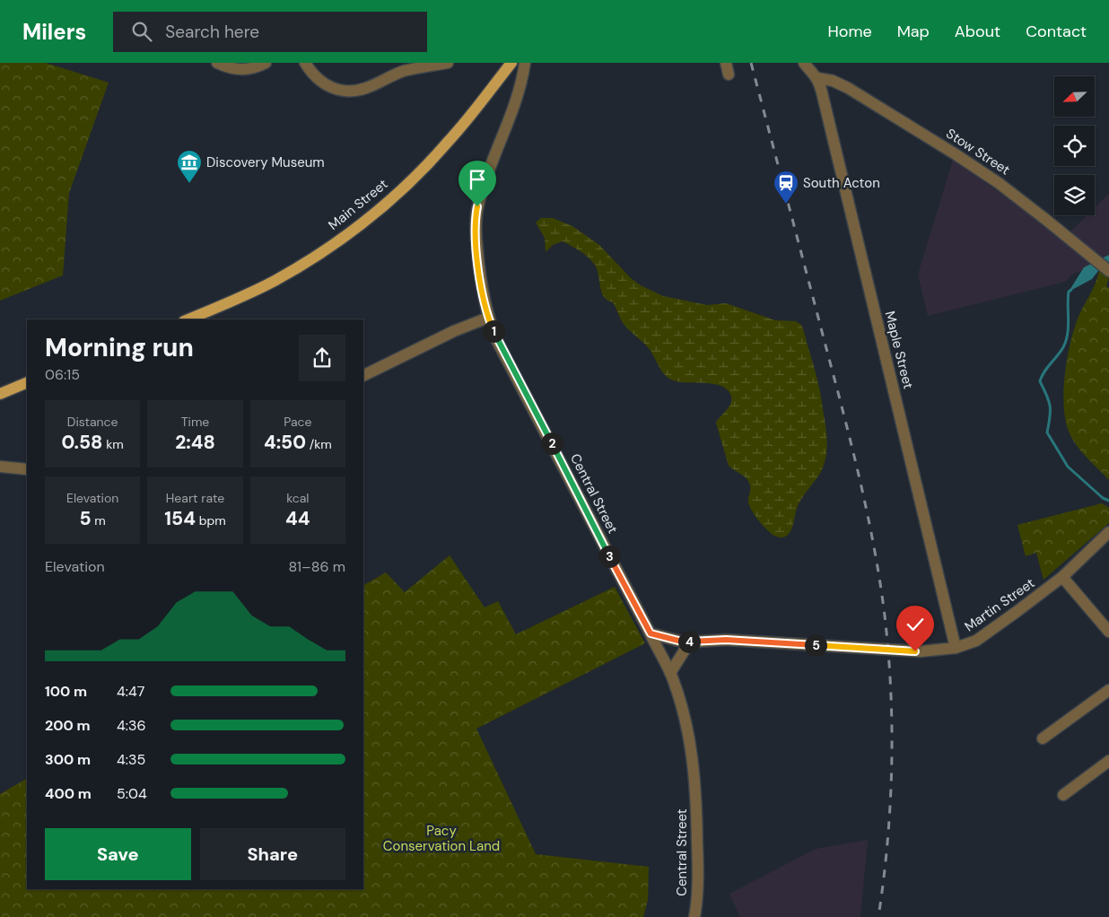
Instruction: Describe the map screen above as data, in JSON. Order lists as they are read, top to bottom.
{
  "streets": {
    "main road": ["Main Street"],
    "street": [
      "Stow Street",
      "Maple Street",
      "Central Street",
      "Martin Street"
    ]
  },
  "crossings": [
    ["Stow Street", "Maple Street"],
    ["Maple Street", "Martin Street"],
    ["Central Street", "Martin Street"]
  ],
  "parks": ["Pacy Conservation Land"],
  "places": {
    "museum": ["Discovery Museum"],
    "station": ["South Acton"]
  },
  "north": "bottom left",
  "page": {
    "header": "Milers",
    "search": "Search here",
    "nav": [
      "Home",
      "Map",
      "About",
      "Contact"
    ],
    "heading": ["Morning run", "06:15"],
    "pins": [
      "1",
      "2",
      "3",
      "4",
      "5"
    ],
    "stats": [
      ["Distance", "0.58 km"],
      ["Time", "2:48"],
      ["Pace", "4:50 /km"],
      ["Elevation", "5 m"],
      ["Heart rate", "154 bpm"],
      ["kcal", "44"]
    ],
    "chart": ["Elevation", "81–86 m"],
    "list": [
      {
        "name": "100 m",
        "note": "4:47"
      },
      {
        "name": "200 m",
        "note": "4:36"
      },
      {
        "name": "300 m",
        "note": "4:35"
      },
      {
        "name": "400 m",
        "note": "5:04"
      }
    ],
    "buttons": ["Save", "Share"]
  }
}
